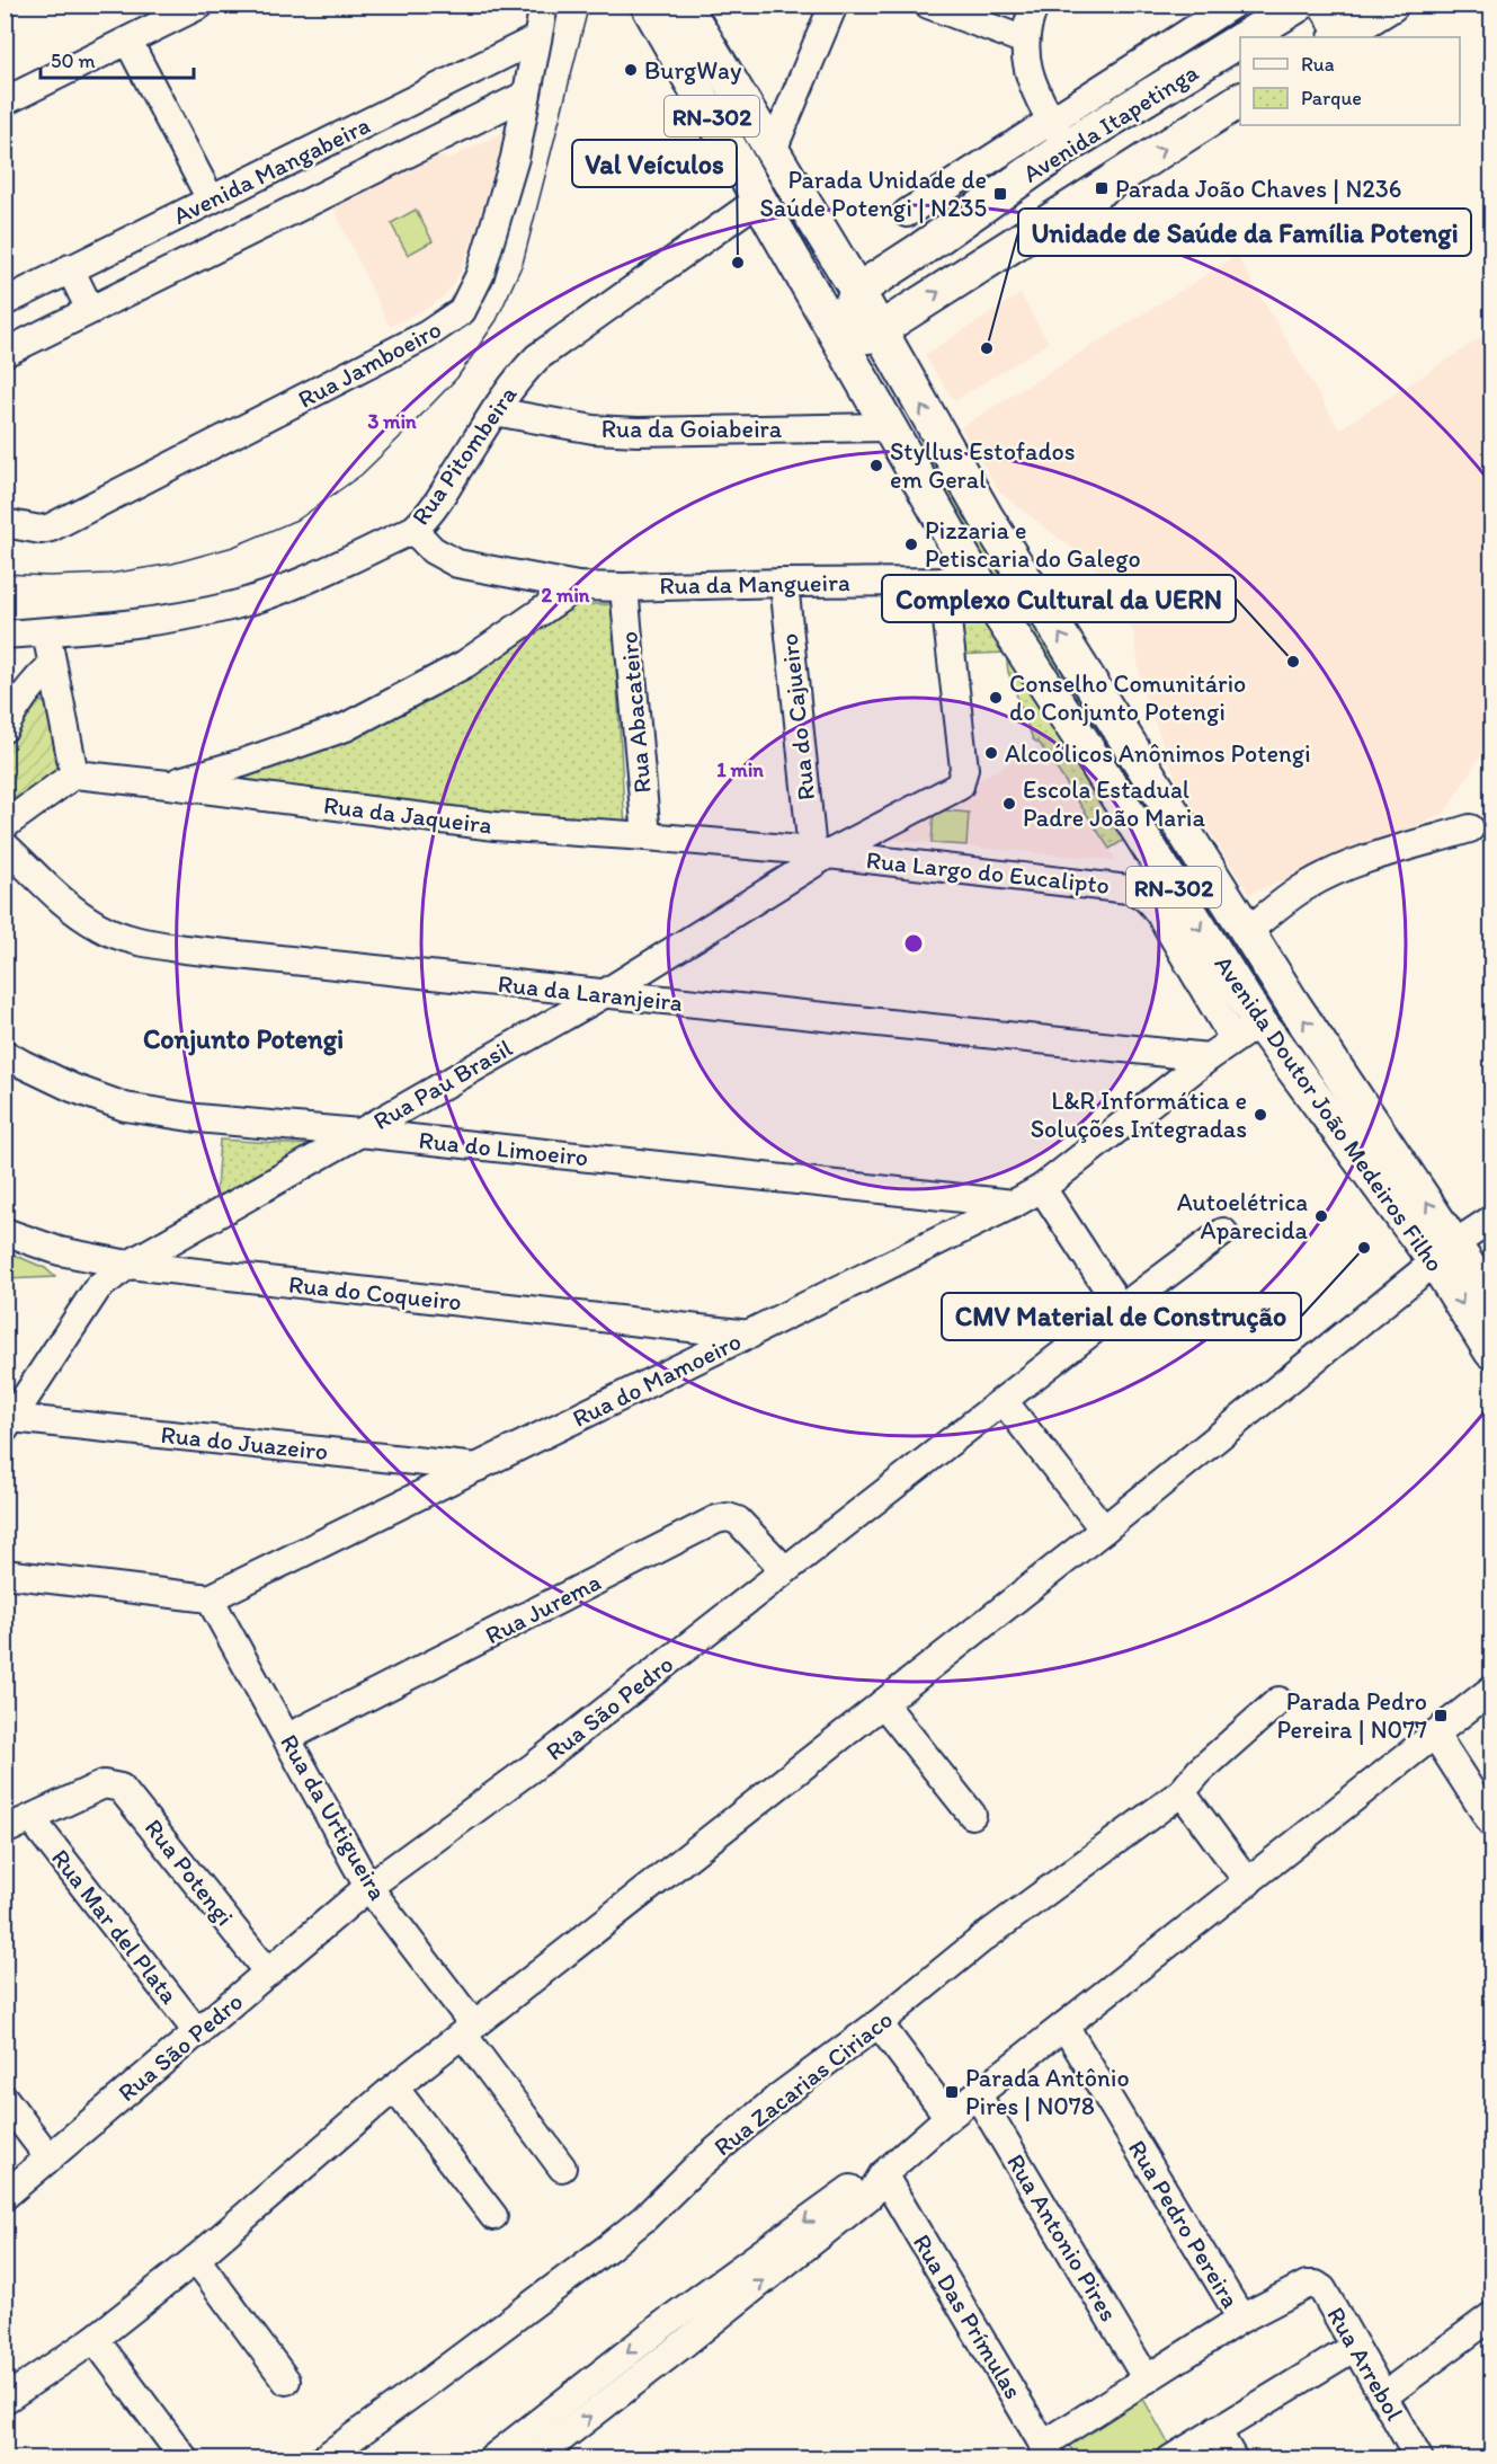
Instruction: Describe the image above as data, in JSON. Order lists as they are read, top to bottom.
{
  "streets": {
    "main road": ["RN-302", "Avenida Itapetinga", "Avenida Doutor João Medeiros Filho"],
    "street": [
      "Avenida Mangabeira",
      "Rua Jamboeiro",
      "Rua da Goiabeira",
      "Rua Pitombeira",
      "Rua da Mangueira",
      "Rua Abacateiro",
      "Rua do Cajueiro",
      "Rua da Jaqueira",
      "Rua Largo do Eucalipto",
      "Rua da Laranjeira",
      "Rua Pau Brasil",
      "Rua do Limoeiro",
      "Rua do Coqueiro",
      "Rua do Mamoeiro",
      "Rua do Juazeiro",
      "Rua Jurema",
      "Rua São Pedro",
      "Rua da Urtigueira",
      "Rua Potengi",
      "Rua Mar del Plata",
      "Rua Zacarias Ciriaco",
      "Rua Pedro Pereira",
      "Rua Antonio Pires",
      "Rua Das Prímulas",
      "Rua Arrebol"
    ]
  },
  "crossings": [
    ["Avenida Itapetinga", "Avenida Doutor João Medeiros Filho"],
    ["Avenida Mangabeira", "Rua Jamboeiro"],
    ["Rua da Goiabeira", "Rua Pitombeira"],
    ["Rua da Goiabeira", "Avenida Doutor João Medeiros Filho"],
    ["Rua Pitombeira", "Rua da Mangueira"],
    ["Rua Pitombeira", "Avenida Doutor João Medeiros Filho"],
    ["Rua da Mangueira", "Rua Abacateiro"],
    ["Rua da Mangueira", "Rua do Cajueiro"],
    ["Rua da Mangueira", "Rua Largo do Eucalipto"],
    ["Rua da Mangueira", "Avenida Doutor João Medeiros Filho"],
    ["Rua Abacateiro", "Rua da Jaqueira"],
    ["Rua do Cajueiro", "Rua da Jaqueira"],
    ["Rua do Cajueiro", "Rua Largo do Eucalipto"],
    ["Rua do Cajueiro", "Rua Pau Brasil"],
    ["Rua da Jaqueira", "Rua Largo do Eucalipto"],
    ["Rua da Jaqueira", "Rua Pau Brasil"],
    ["Rua Largo do Eucalipto", "Rua Pau Brasil"],
    ["Rua Largo do Eucalipto", "Avenida Doutor João Medeiros Filho"],
    ["Rua Largo do Eucalipto", "Rua do Mamoeiro"],
    ["Rua da Laranjeira", "Rua Pau Brasil"],
    ["Rua da Laranjeira", "Rua do Mamoeiro"],
    ["Rua Pau Brasil", "Rua do Limoeiro"],
    ["Rua Pau Brasil", "Rua do Coqueiro"],
    ["Rua Pau Brasil", "Rua do Juazeiro"],
    ["Avenida Doutor João Medeiros Filho", "Rua do Mamoeiro"],
    ["Rua do Limoeiro", "Rua do Mamoeiro"],
    ["Rua do Coqueiro", "Rua do Mamoeiro"],
    ["Rua do Mamoeiro", "Rua do Juazeiro"],
    ["Rua do Mamoeiro", "Rua da Urtigueira"],
    ["Rua Jurema", "Rua São Pedro"],
    ["Rua Jurema", "Rua da Urtigueira"],
    ["Rua São Pedro", "Rua da Urtigueira"],
    ["Rua São Pedro", "Rua Potengi"],
    ["Rua São Pedro", "Rua Mar del Plata"],
    ["Rua Potengi", "Rua Mar del Plata"],
    ["Rua Pedro Pereira", "Rua Arrebol"]
  ],
  "districts": ["Conjunto Potengi"],
  "places": {
    "other": [
      "BurgWay",
      "Val Veículos",
      "Unidade de Saúde da Família Potengi",
      "Styllus Estofados em Geral",
      "Pizzaria e Petiscaria do Galego",
      "Complexo Cultural da UERN",
      "Conselho Comunitário do Conjunto Potengi",
      "Alcoólicos Anônimos Potengi",
      "Escola Estadual Padre João Maria",
      "L&R Informática e Soluções Integradas",
      "Autoelétrica Aparecida",
      "CMV Material de Construção"
    ],
    "transit": [
      "Parada João Chaves | N236",
      "Parada Unidade de Saúde Potengi | N235",
      "Parada Pedro Pereira | N077",
      "Parada Antônio Pires | N078"
    ]
  },
  "legend": ["Rua", "Parque"],
  "scale_bar": "50 m",
  "rings": ["3 min", "2 min", "1 min"]
}
